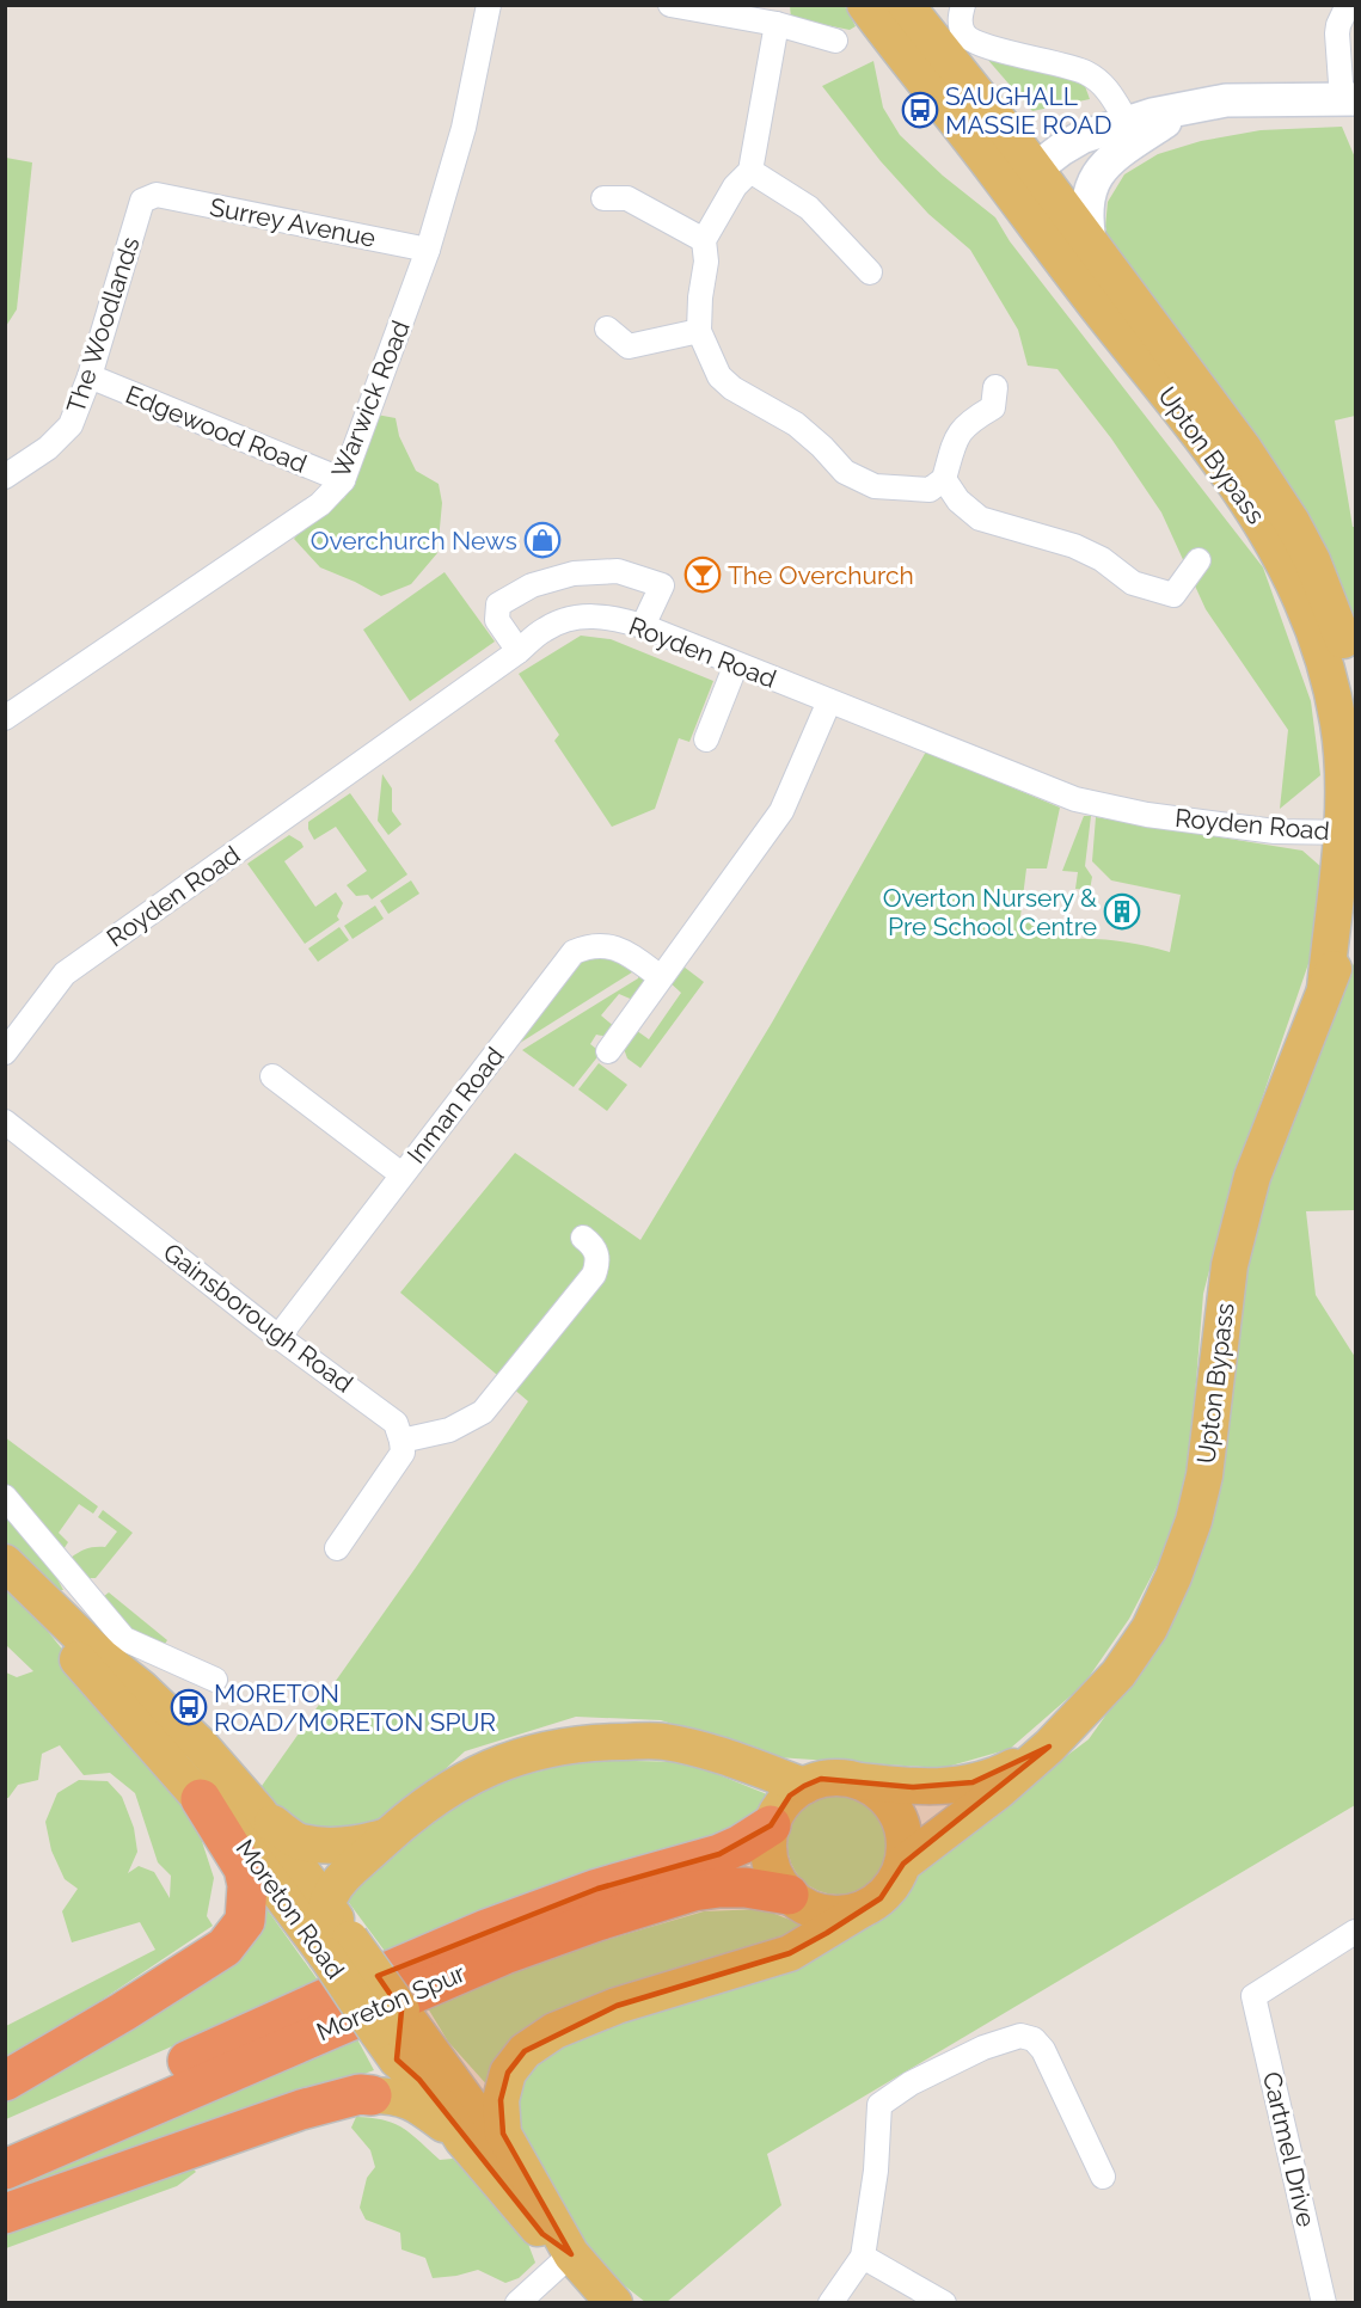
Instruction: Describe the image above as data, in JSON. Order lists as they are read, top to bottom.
{
  "streets": {
    "highway": ["Moreton Spur"],
    "main road": ["Upton Bypass", "Moreton Road"],
    "street": [
      "Surrey Avenue",
      "The Woodlands",
      "Warwick Road",
      "Edgewood Road",
      "Royden Road",
      "Inman Road",
      "Gainsborough Road",
      "Cartmel Drive"
    ]
  },
  "crossings": [
    ["Surrey Avenue", "The Woodlands"],
    ["Surrey Avenue", "Warwick Road"],
    ["The Woodlands", "Edgewood Road"],
    ["Warwick Road", "Edgewood Road"],
    ["Upton Bypass", "Royden Road"],
    ["Upton Bypass", "Moreton Spur"],
    ["Inman Road", "Gainsborough Road"]
  ],
  "places": {
    "bus stop": ["SAUGHALL MASSIE ROAD", "MORETON ROAD/MORETON SPUR"],
    "shop": ["Overchurch News"],
    "bar": ["The Overchurch"],
    "building": ["Overton Nursery & Pre School Centre"]
  }
}
